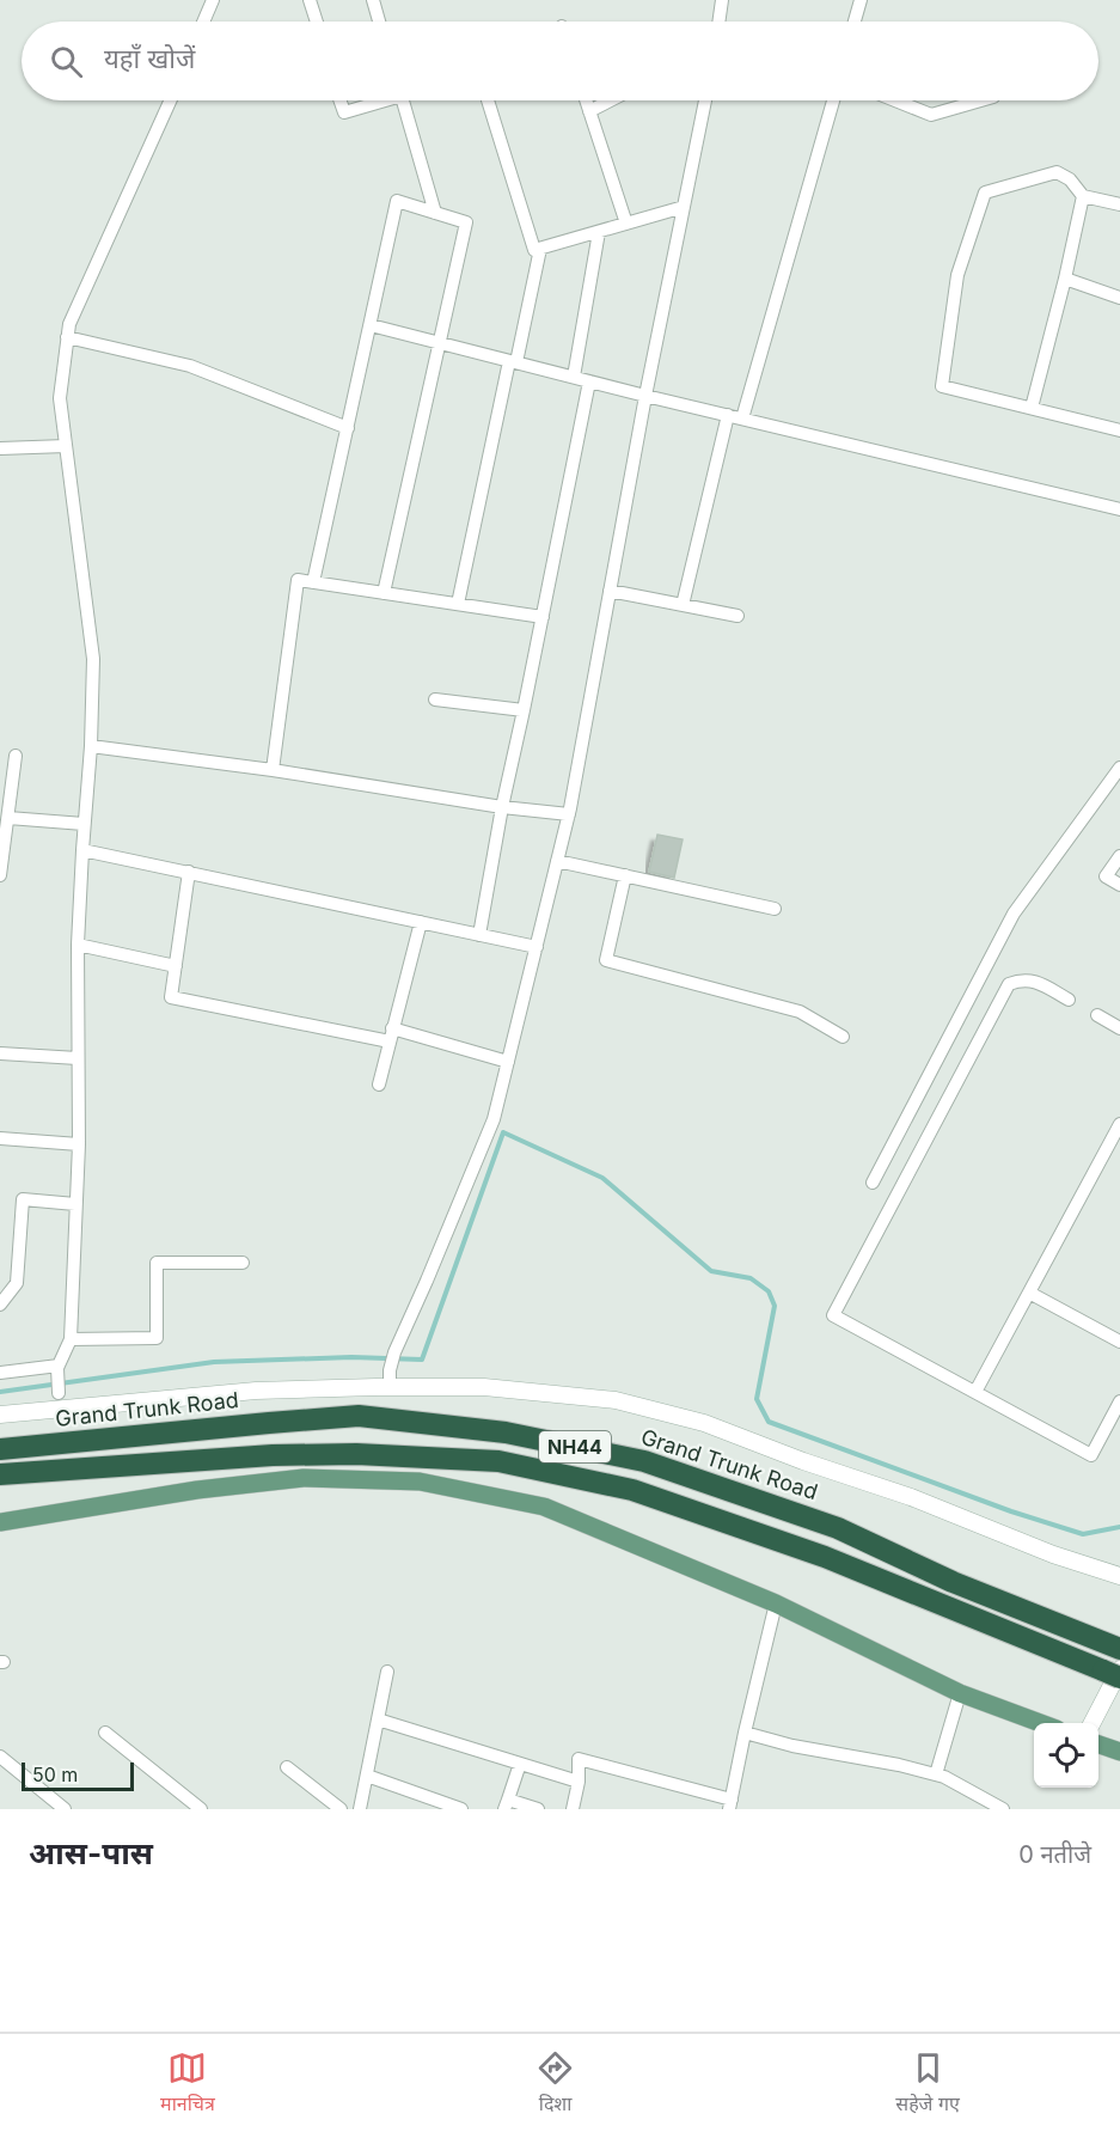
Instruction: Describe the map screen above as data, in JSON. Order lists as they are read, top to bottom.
{
  "streets": {
    "highway": ["Grand Trunk Road", "NH44"]
  },
  "scale_bar": "50 m",
  "page": {
    "search": "यहाँ खोजें",
    "scale": "50 m",
    "heading": ["आस-पास", "0 नतीजे"],
    "nav": ["मानचित्र", "दिशा", "सहेजे गए"]
  }
}
